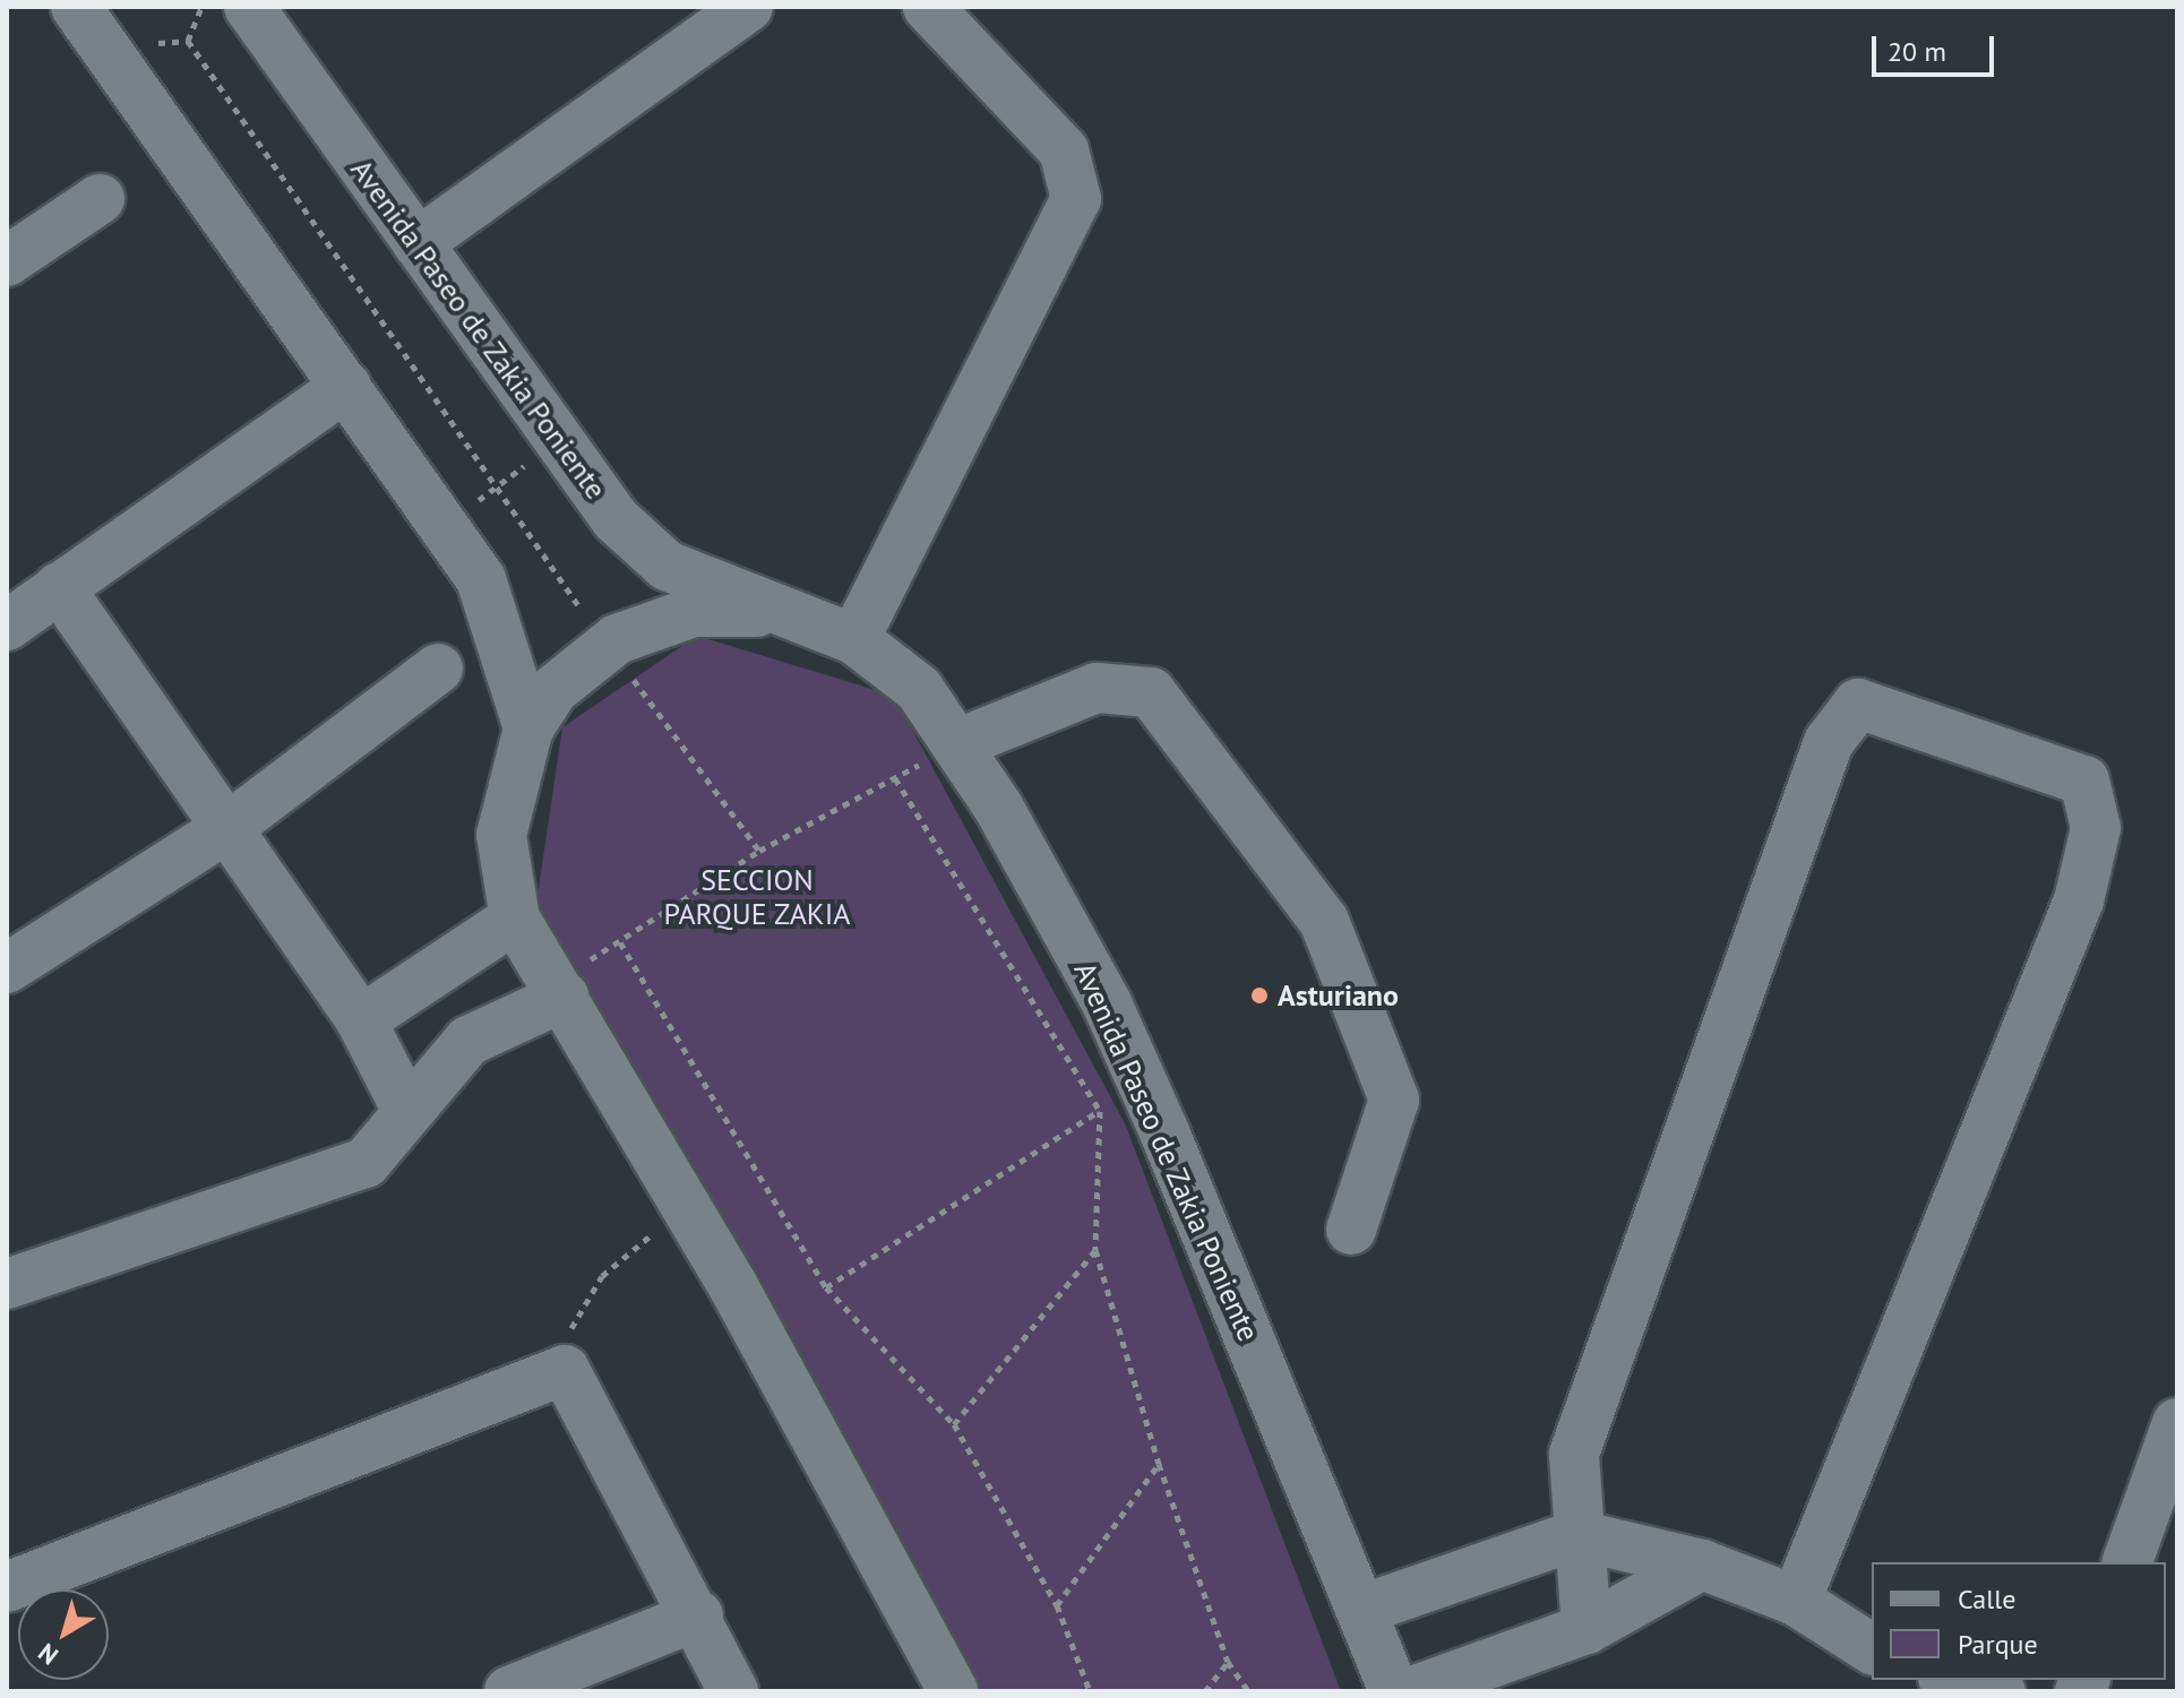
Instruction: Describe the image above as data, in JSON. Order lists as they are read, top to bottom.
{
  "streets": {
    "street": ["Avenida Paseo de Zakia Poniente"]
  },
  "parks": ["SECCION PARQUE ZAKIA"],
  "places": ["Asturiano"],
  "legend": ["Calle", "Parque"],
  "scale_bar": "20 m",
  "north": "bottom left"
}
